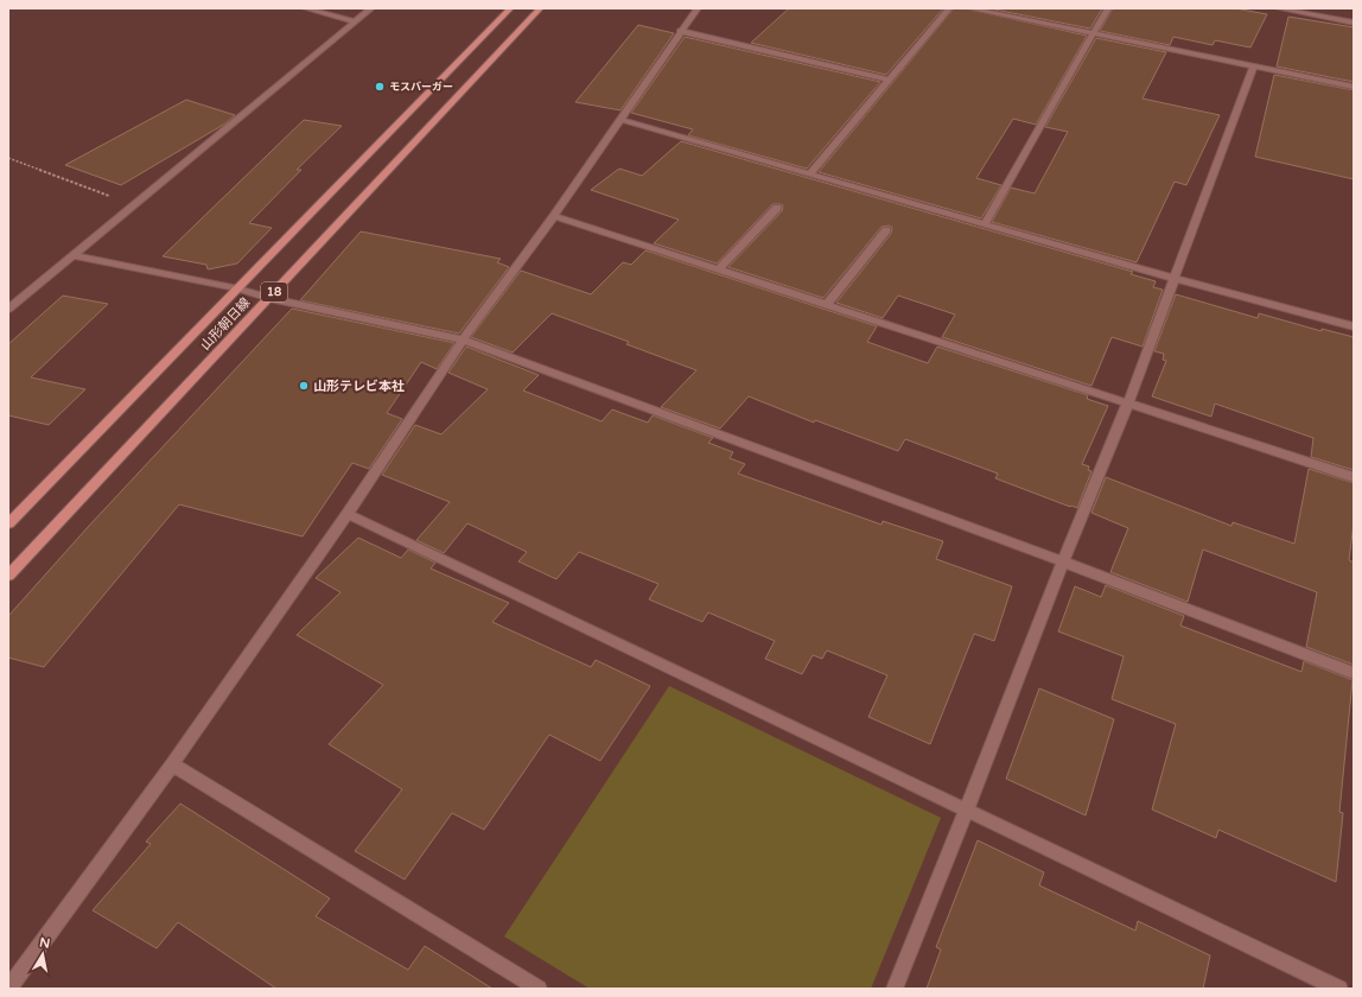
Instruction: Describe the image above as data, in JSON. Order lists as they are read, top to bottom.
{
  "streets": {
    "main road": ["18", "山形朝日線"]
  },
  "places": ["モスバーガー", "山形テレビ本社"],
  "north": "top"
}
